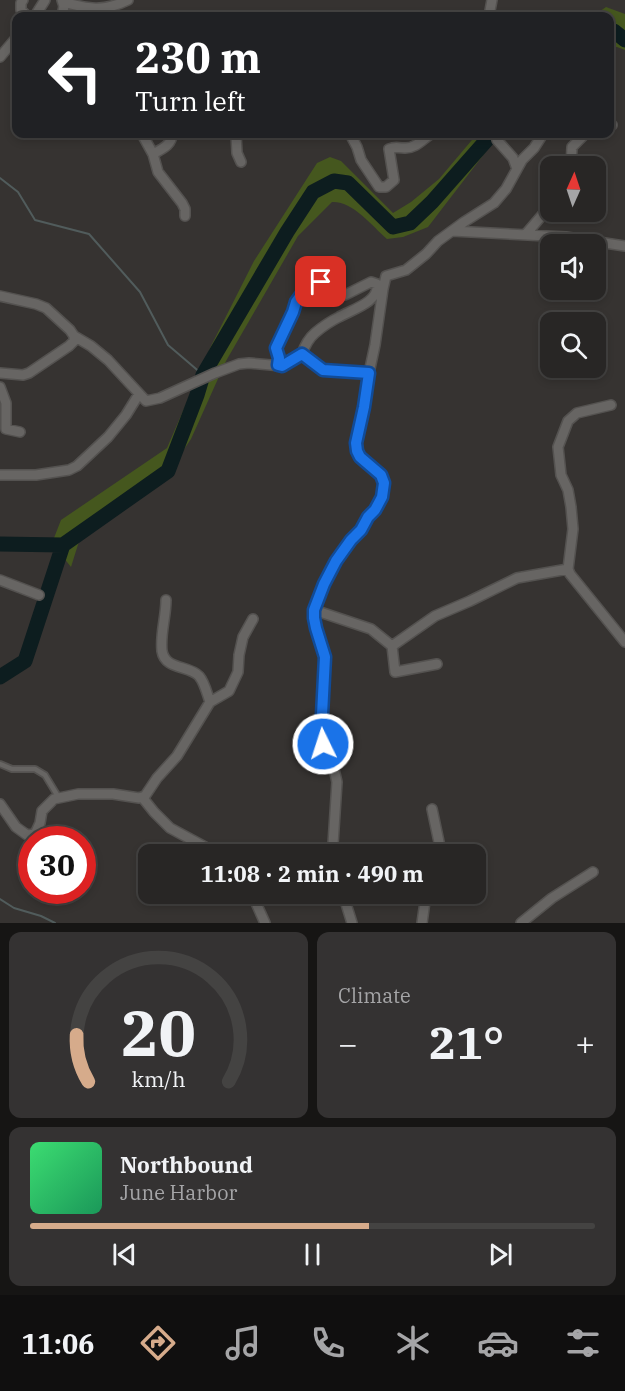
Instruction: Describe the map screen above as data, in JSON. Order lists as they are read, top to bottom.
{
  "north": "top",
  "page": {
    "turn": ["230 m", "Turn left"],
    "limit": "30",
    "trip": "11:08 · 2 min · 490 m",
    "tile": "Climate",
    "heat": ["−", "21°", "+"],
    "song": ["Northbound", "June Harbor"],
    "tabs": "11:06",
    "gauge": ["20", "km/h"]
  }
}
